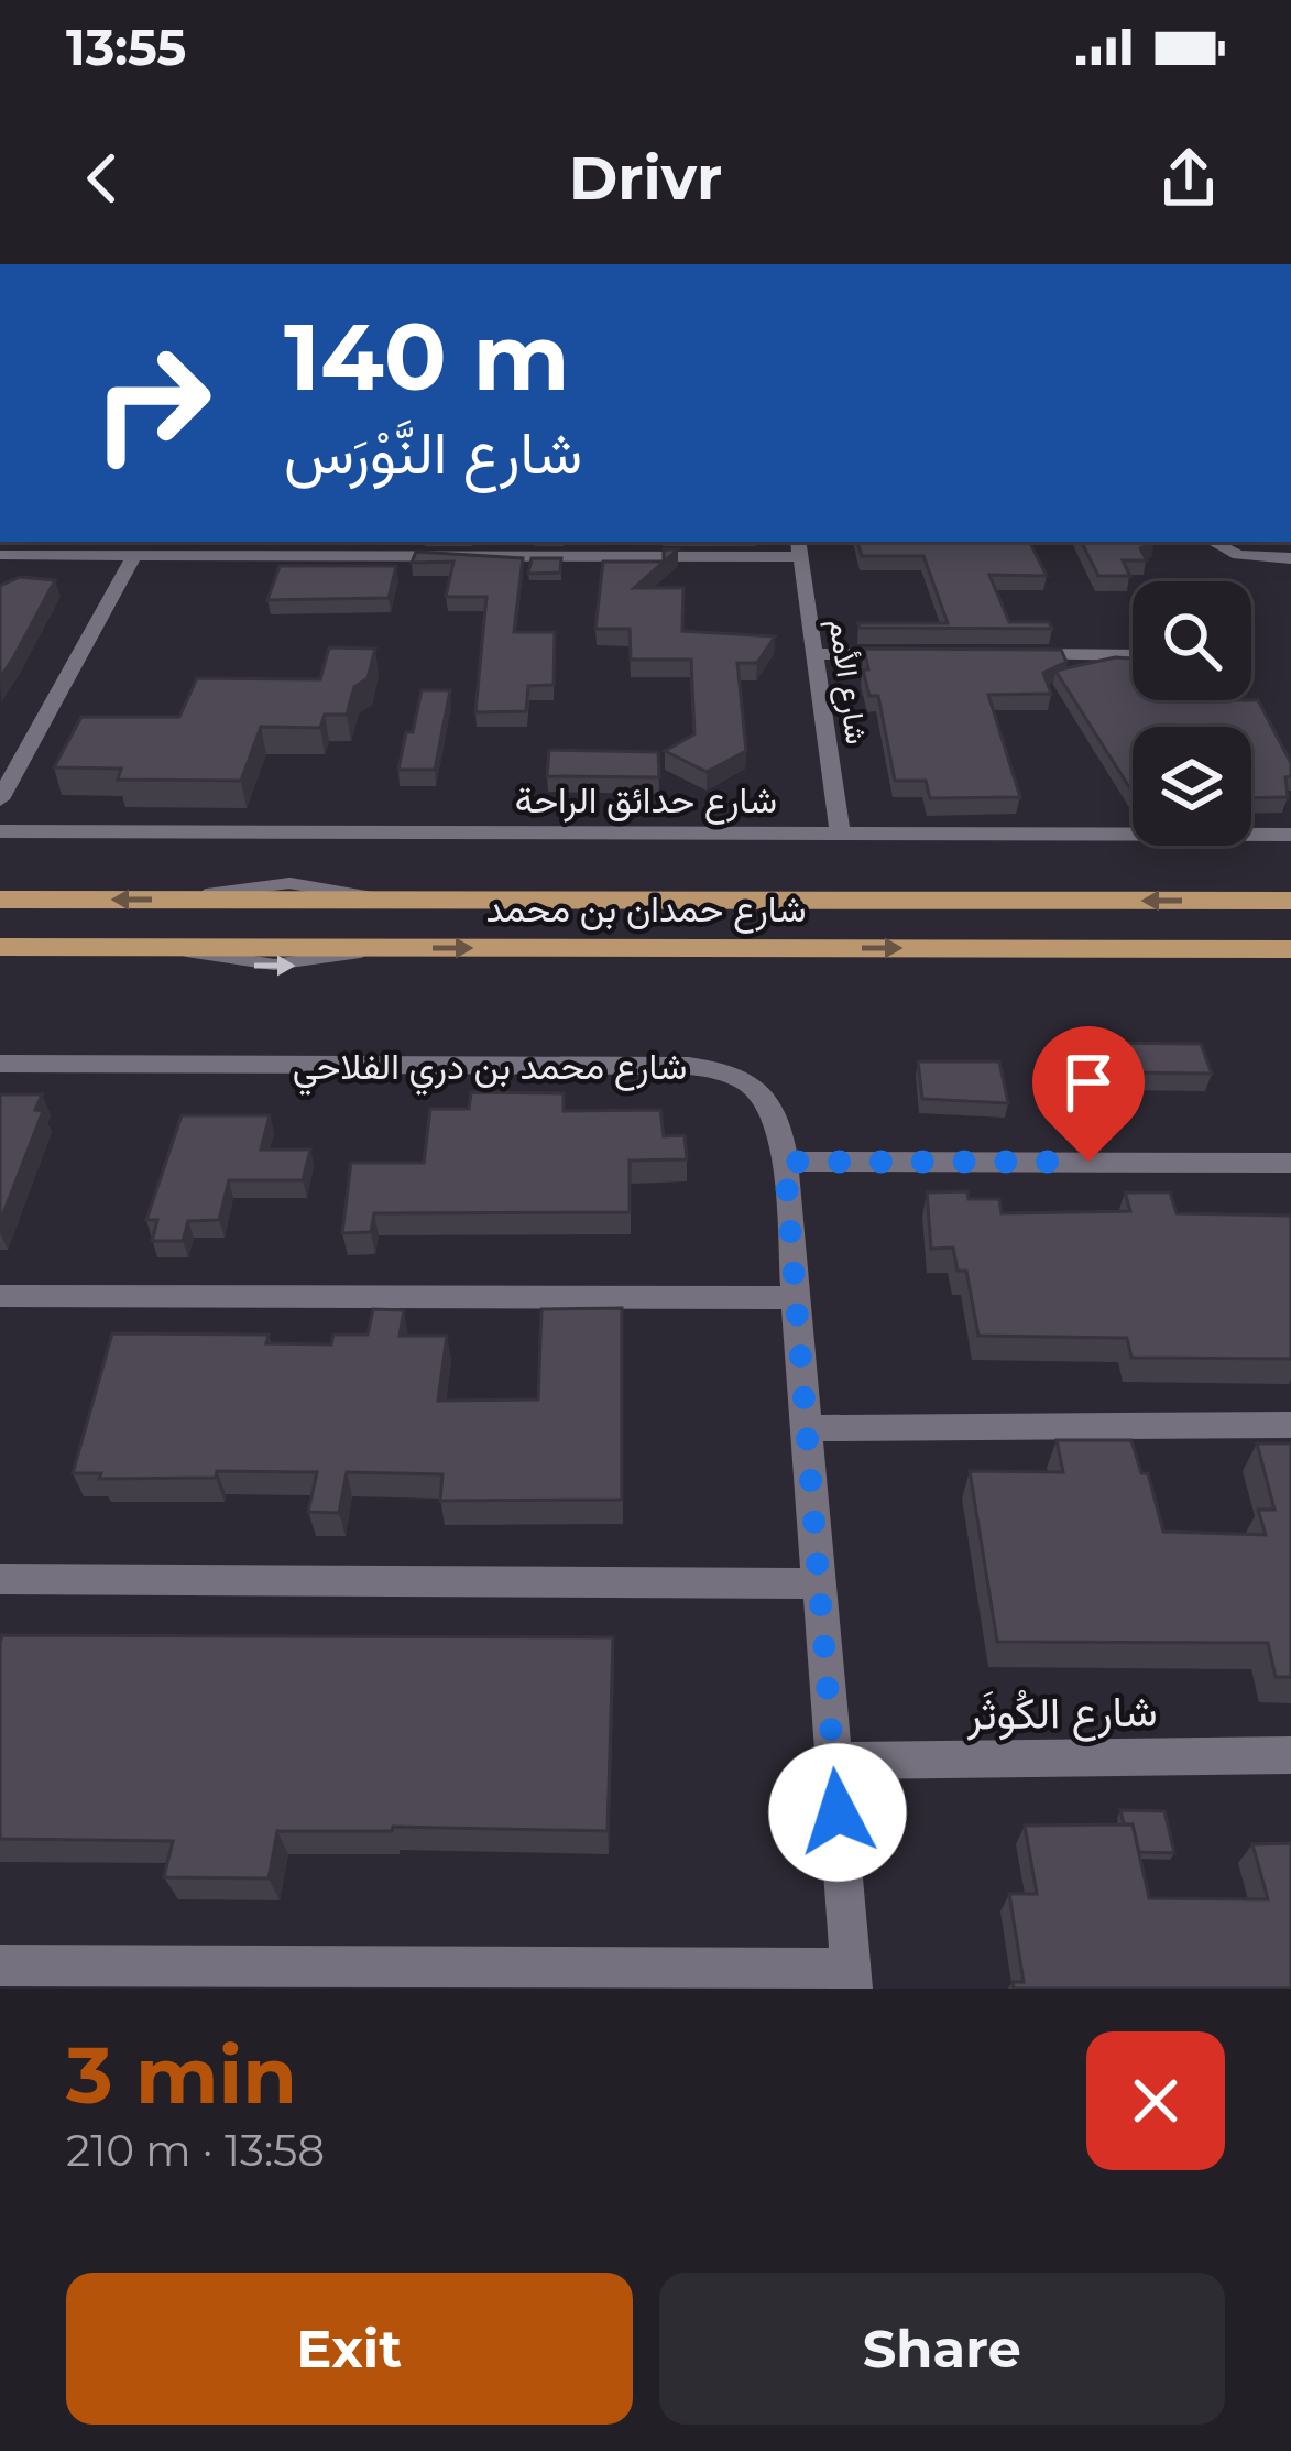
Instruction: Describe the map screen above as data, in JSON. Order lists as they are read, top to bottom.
{
  "streets": {
    "main road": ["شارع حمدان بن محمد"],
    "street": [
      "شارع الأمم",
      "شارع حدائق الراحة",
      "شارع محمد بن دري الفلاحي",
      "شارع الكُوثَر"
    ]
  },
  "crossings": [
    ["شارع الأمم", "شارع حدائق الراحة"],
    ["شارع محمد بن دري الفلاحي", "شارع الكُوثَر"]
  ],
  "page": {
    "status": "13:55",
    "header": "Drivr",
    "turn": ["140 m", "شارع النَّوْرَس"],
    "heading": ["3 min", "210 m · 13:58"],
    "buttons": ["Exit", "Share"]
  }
}
